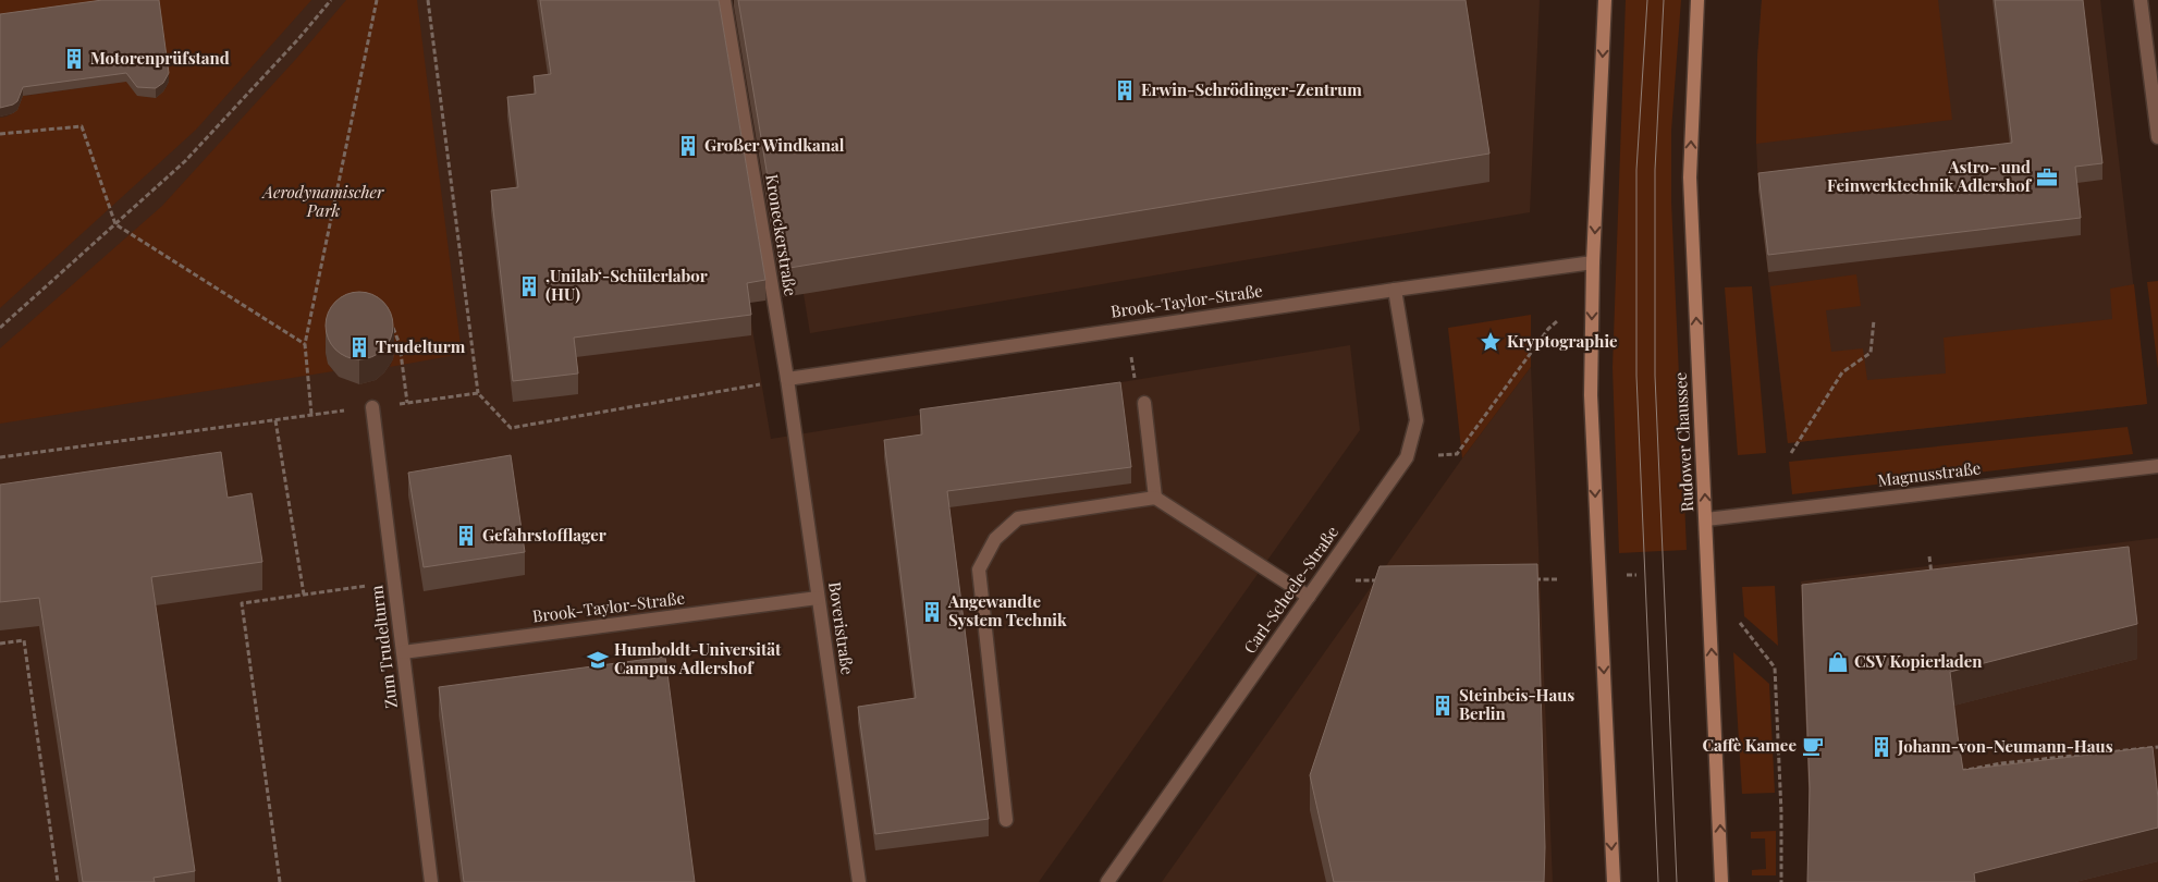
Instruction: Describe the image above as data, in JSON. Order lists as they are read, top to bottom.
{
  "streets": {
    "main road": ["Rudower Chaussee"],
    "street": [
      "Kroneckerstraße",
      "Brook-Taylor-Straße",
      "Magnusstraße",
      "Carl-Scheele-Straße",
      "Boveristraße",
      "Zum Trudelturm"
    ]
  },
  "crossings": [
    ["Kroneckerstraße", "Brook-Taylor-Straße"],
    ["Kroneckerstraße", "Boveristraße"],
    ["Brook-Taylor-Straße", "Carl-Scheele-Straße"],
    ["Brook-Taylor-Straße", "Boveristraße"],
    ["Brook-Taylor-Straße", "Zum Trudelturm"],
    ["Rudower Chaussee", "Magnusstraße"]
  ],
  "parks": ["Aerodynamischer Park"],
  "places": {
    "building": [
      "Motorenprüfstand",
      "Erwin-Schrödinger-Zentrum",
      "Großer Windkanal",
      "‚Unilab‘-Schülerlabor (HU)",
      "Trudelturm",
      "Gefahrstofflager",
      "Angewandte System Technik",
      "Steinbeis-Haus Berlin",
      "Johann-von-Neumann-Haus"
    ],
    "office": ["Astro- und Feinwerktechnik Adlershof"],
    "place": ["Kryptographie"],
    "school or university": ["Humboldt-Universität Campus Adlershof"],
    "shop": ["CSV Kopierladen"],
    "cafe": ["Caffè Kamee"]
  }
}
